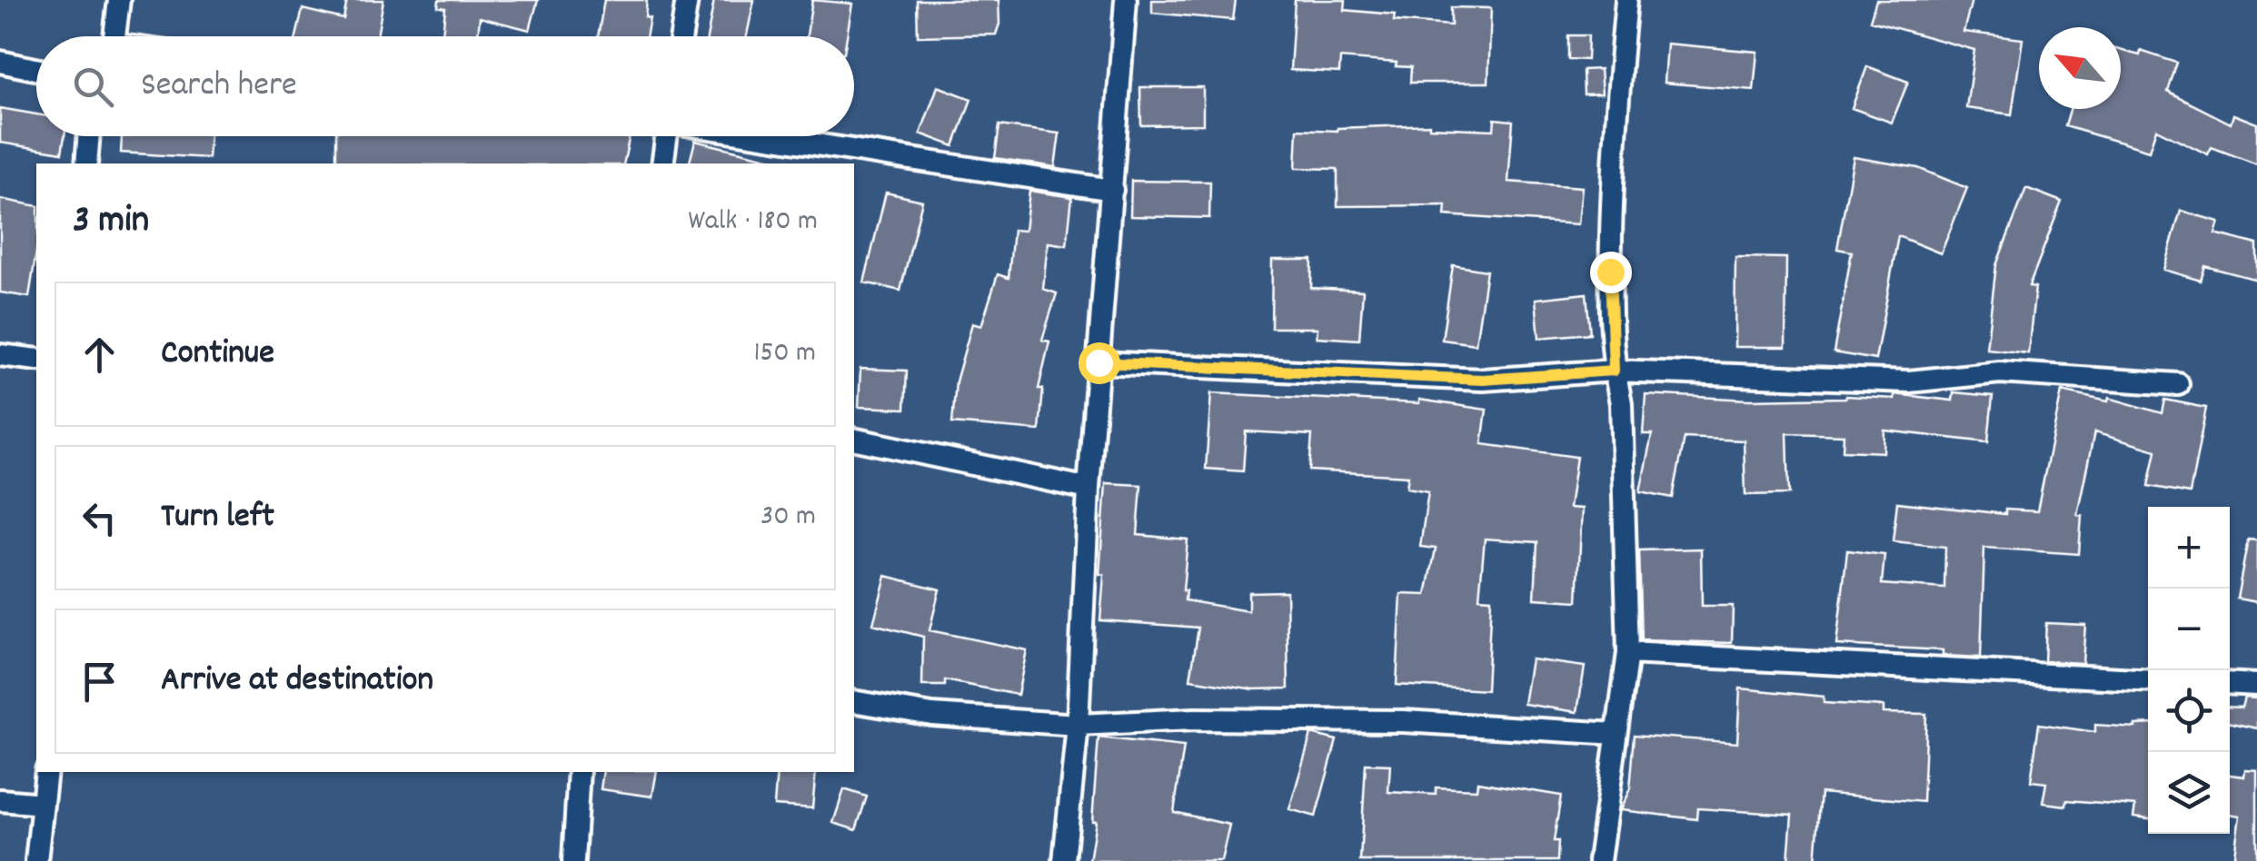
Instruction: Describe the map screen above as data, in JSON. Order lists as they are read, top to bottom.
{
  "north": "top left",
  "page": {
    "search": "Search here",
    "heading": ["3 min", "Walk · 180 m"],
    "list": [
      ["Continue", "150 m"],
      ["Turn left", "30 m"],
      "Arrive at destination"
    ],
    "map_buttons": ["+", "−"]
  }
}
